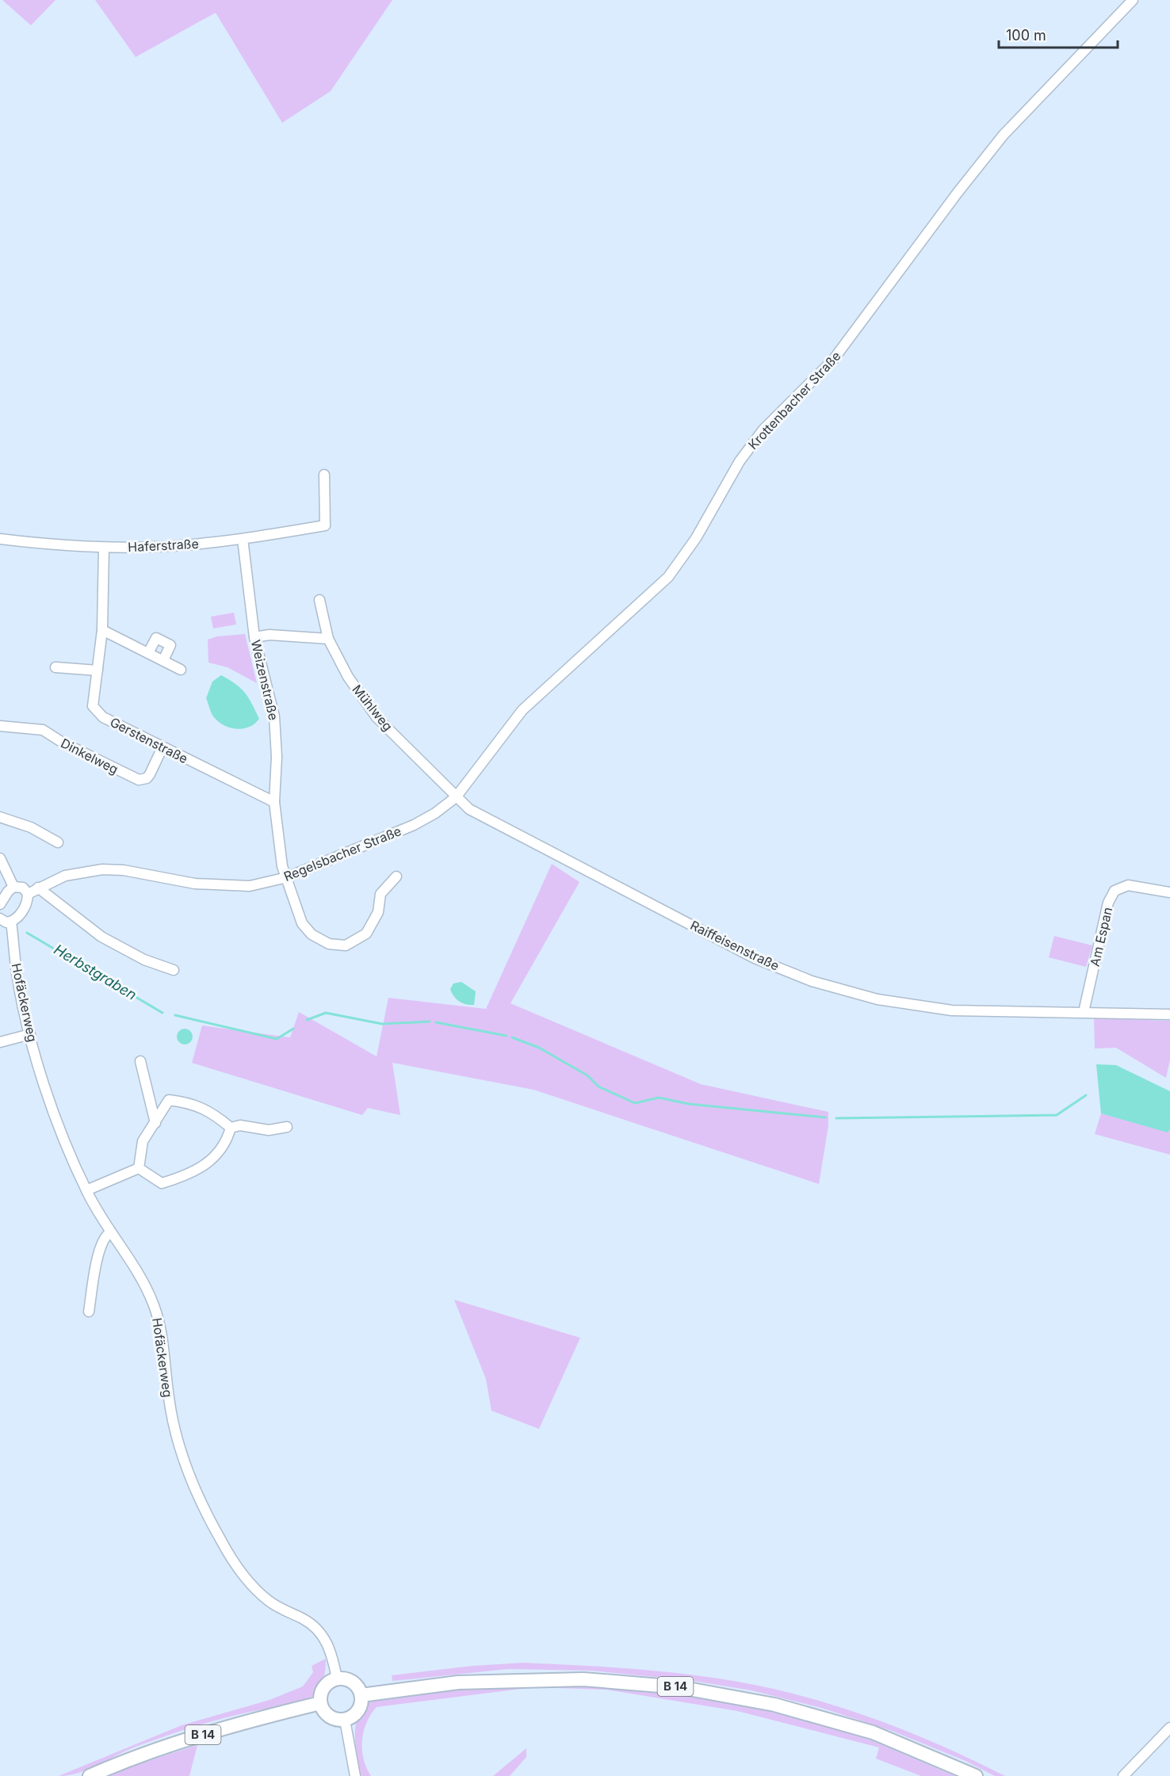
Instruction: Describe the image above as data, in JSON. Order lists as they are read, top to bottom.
{
  "streets": {
    "main road": ["B 14"],
    "street": [
      "Krottenbacher Straße",
      "Haferstraße",
      "Weizenstraße",
      "Mühlweg",
      "Gerstenstraße",
      "Dinkelweg",
      "Regelsbacher Straße",
      "Am Espan",
      "Raiffeisenstraße",
      "Hofäckerweg"
    ]
  },
  "crossings": [
    ["Krottenbacher Straße", "Mühlweg"],
    ["Krottenbacher Straße", "Regelsbacher Straße"],
    ["Krottenbacher Straße", "Raiffeisenstraße"],
    ["Haferstraße", "Weizenstraße"],
    ["Haferstraße", "Gerstenstraße"],
    ["Weizenstraße", "Gerstenstraße"],
    ["Weizenstraße", "Regelsbacher Straße"],
    ["Mühlweg", "Regelsbacher Straße"],
    ["Mühlweg", "Raiffeisenstraße"],
    ["Gerstenstraße", "Dinkelweg"],
    ["Regelsbacher Straße", "Raiffeisenstraße"],
    ["Am Espan", "Raiffeisenstraße"],
    ["Hofäckerweg", "B 14"]
  ],
  "water": ["Herbstgraben"],
  "scale_bar": "100 m"
}
